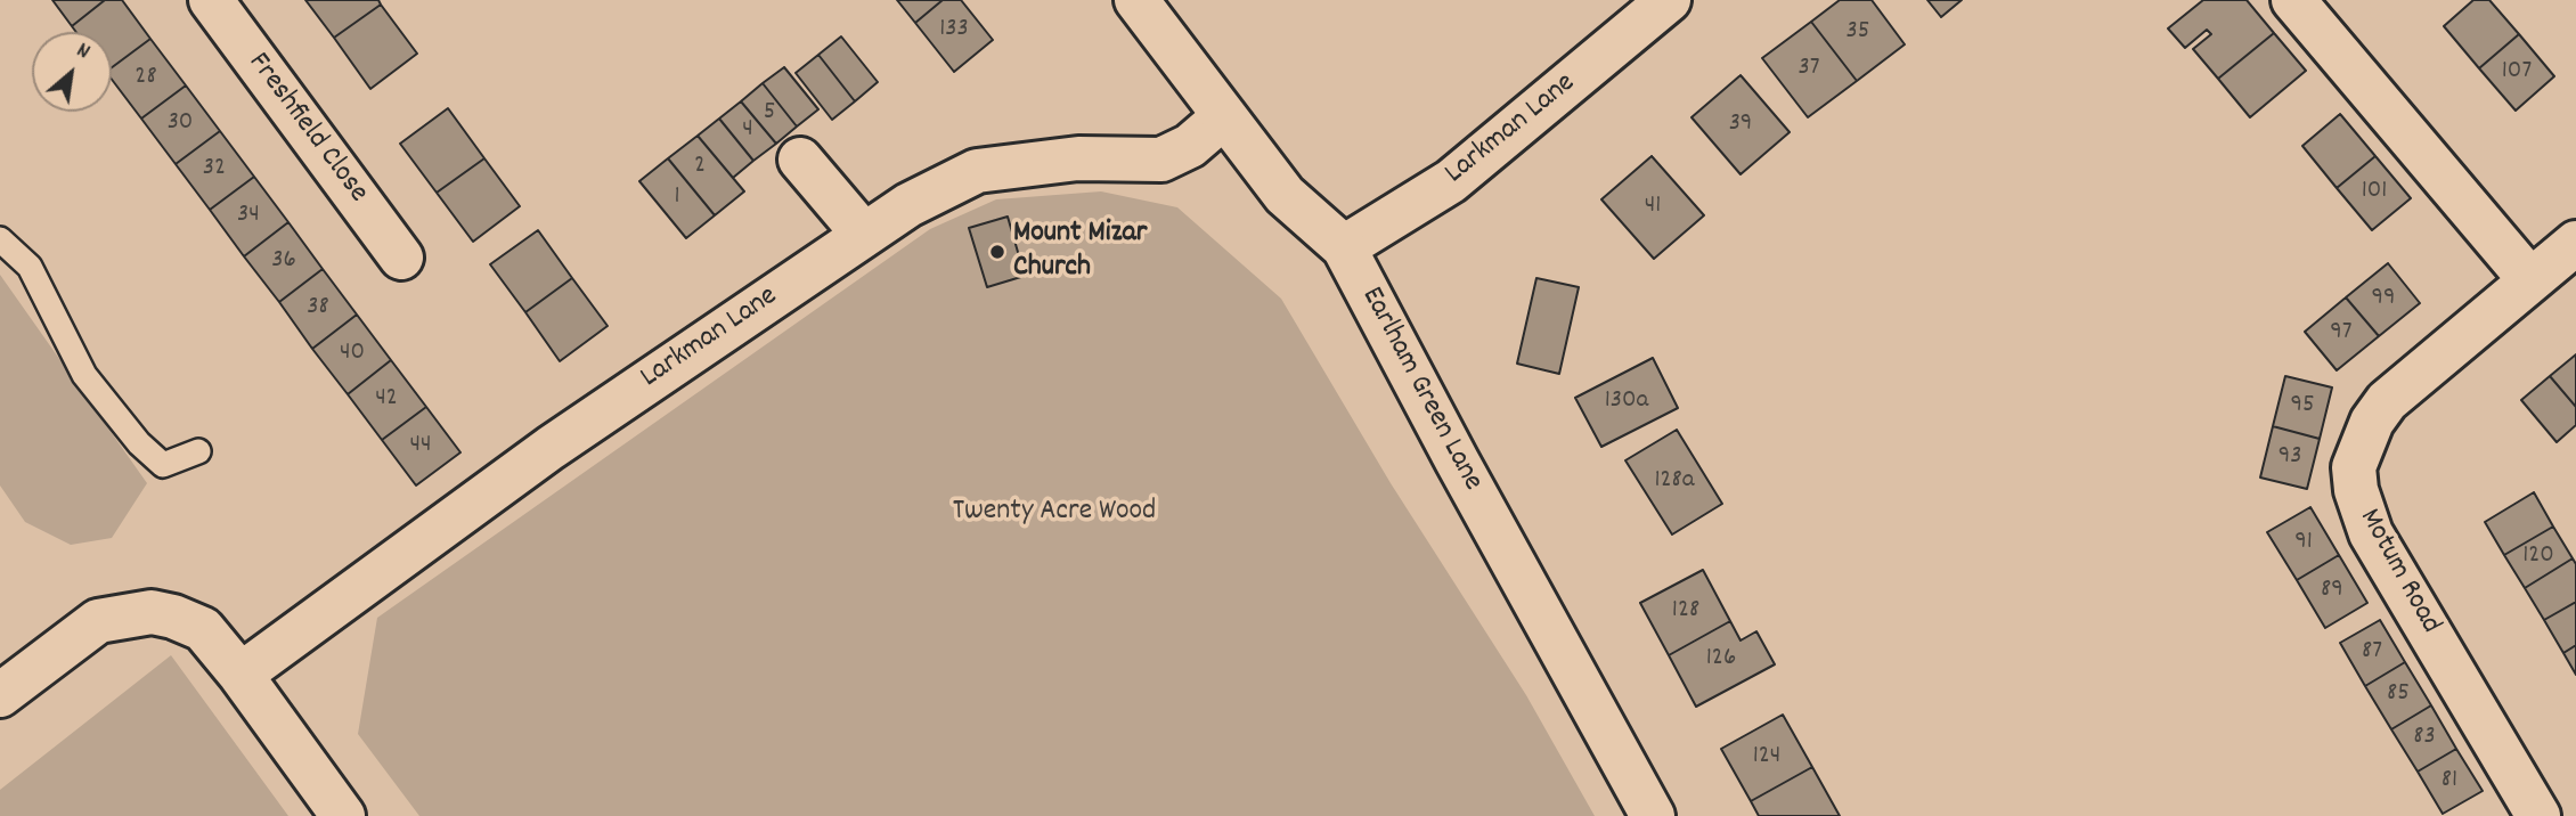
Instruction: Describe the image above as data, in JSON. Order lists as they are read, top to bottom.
{
  "streets": {
    "street": [
      "Freshfield Close",
      "Larkman Lane",
      "Earlham Green Lane",
      "Motum Road"
    ]
  },
  "crossings": [
    ["Larkman Lane", "Earlham Green Lane"]
  ],
  "parks": ["Twenty Acre Wood"],
  "places": ["Mount Mizar Church"],
  "house_numbers": [
    "133",
    "35",
    "37",
    "107",
    "28",
    "5",
    "30",
    "39",
    "4",
    "2",
    "32",
    "101",
    "1",
    "41",
    "34",
    "36",
    "99",
    "38",
    "97",
    "40",
    "42",
    "130a",
    "95",
    "44",
    "93",
    "128a",
    "91",
    "120",
    "89",
    "128",
    "87",
    "126",
    "85",
    "83",
    "124",
    "81"
  ],
  "north": "top right"
}
